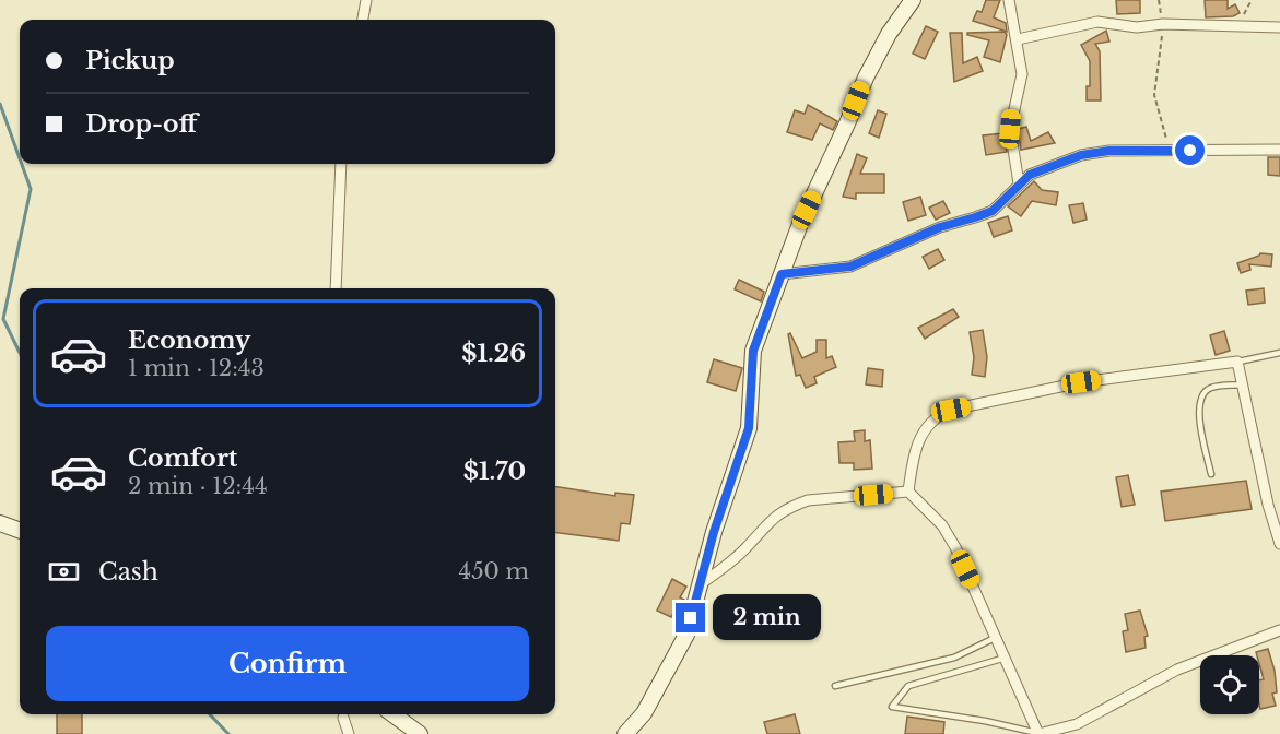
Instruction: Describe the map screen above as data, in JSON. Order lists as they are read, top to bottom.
{
  "page": {
    "banner": ["Pickup", "Drop-off"],
    "list": [
      {
        "name": "Economy",
        "note": "1 min · 12:43",
        "value": "$1.26"
      },
      {
        "name": "Comfort",
        "note": "2 min · 12:44",
        "value": "$1.70"
      }
    ],
    "pay": ["Cash", "450 m"],
    "bubble": "2 min",
    "buttons": "Confirm"
  }
}
